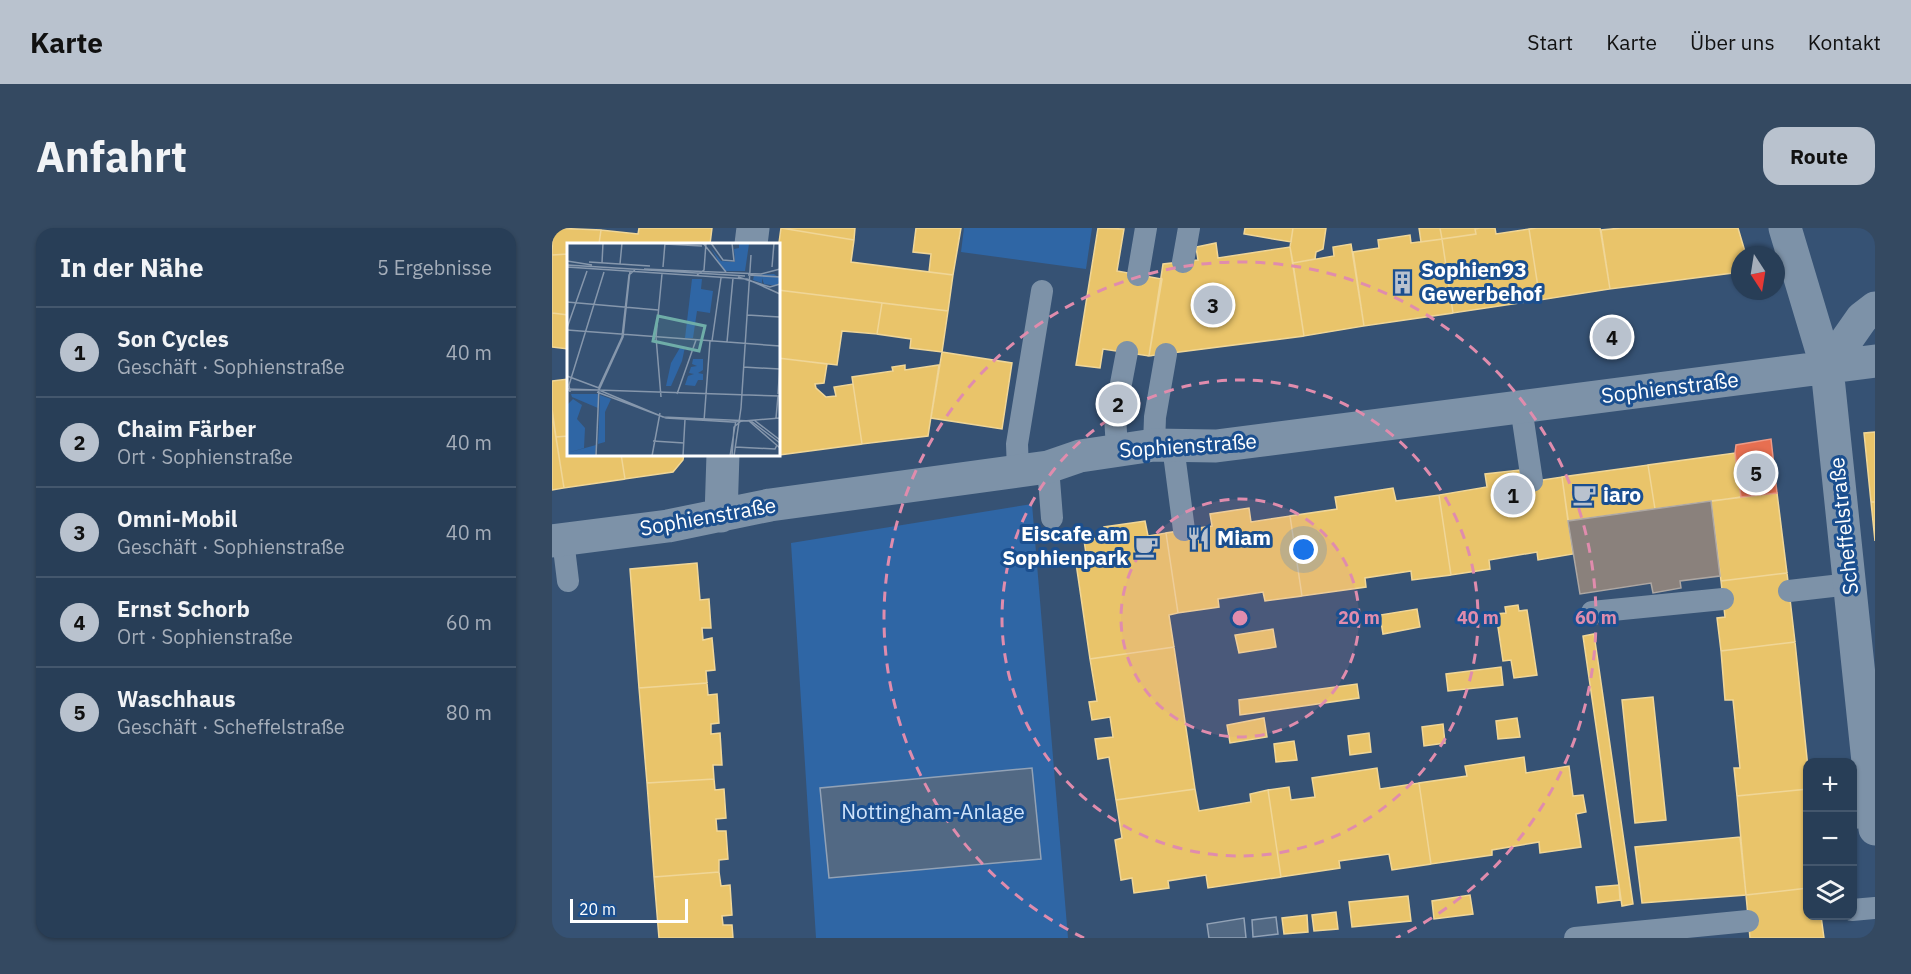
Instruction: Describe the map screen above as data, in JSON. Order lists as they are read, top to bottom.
{
  "streets": {
    "street": ["Sophienstraße", "Scheffelstraße"]
  },
  "crossings": [
    ["Sophienstraße", "Scheffelstraße"]
  ],
  "parks": ["Nottingham-Anlage"],
  "places": {
    "building": ["Sophien93 Gewerbehof"],
    "cafe": ["iaro", "Eiscafe am Sophienpark"],
    "restaurant": ["Miam"]
  },
  "scale_bar": "20 m",
  "north": "bottom",
  "page": {
    "header": "Karte",
    "nav": [
      "Start",
      "Karte",
      "Über uns",
      "Kontakt"
    ],
    "buttons": "Route",
    "title": "Anfahrt",
    "heading": ["In der Nähe", "5 Ergebnisse"],
    "pins": [
      "3",
      "4",
      "2",
      "5",
      "1"
    ],
    "list": [
      {
        "mark": "1",
        "name": "Son Cycles",
        "note": "Geschäft · Sophienstraße",
        "value": "40 m"
      },
      {
        "mark": "2",
        "name": "Chaim Färber",
        "note": "Ort · Sophienstraße",
        "value": "40 m"
      },
      {
        "mark": "3",
        "name": "Omni-Mobil",
        "note": "Geschäft · Sophienstraße",
        "value": "40 m"
      },
      {
        "mark": "4",
        "name": "Ernst Schorb",
        "note": "Ort · Sophienstraße",
        "value": "60 m"
      },
      {
        "mark": "5",
        "name": "Waschhaus",
        "note": "Geschäft · Scheffelstraße",
        "value": "80 m"
      }
    ],
    "map_buttons": ["+", "−"],
    "scale": "20 m"
  },
  "rings": ["20 m", "40 m", "60 m"]
}
